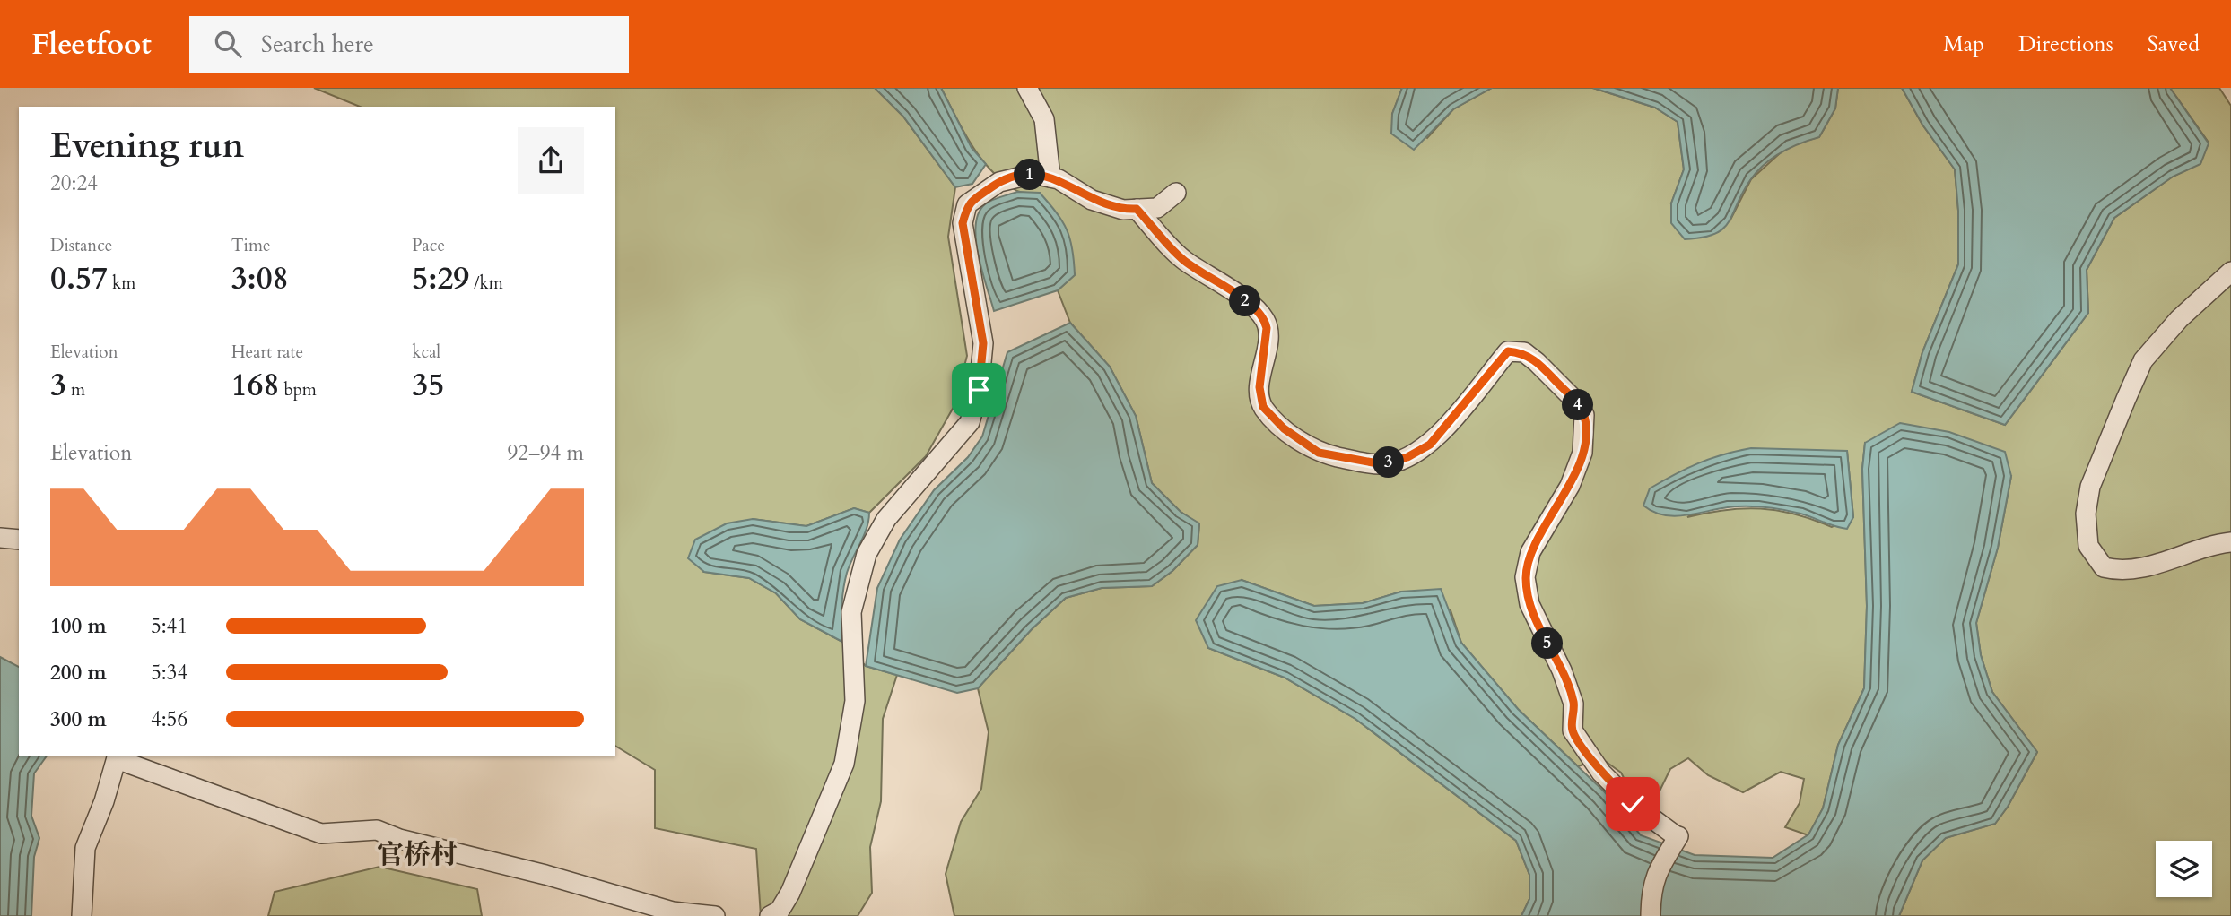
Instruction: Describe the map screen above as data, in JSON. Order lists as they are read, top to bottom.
{
  "districts": ["官桥村"],
  "page": {
    "header": "Fleetfoot",
    "search": "Search here",
    "nav": ["Map", "Directions", "Saved"],
    "heading": ["Evening run", "20:24"],
    "pins": [
      "1",
      "2",
      "4",
      "3",
      "5"
    ],
    "stats": [
      ["Distance", "0.57 km"],
      ["Time", "3:08"],
      ["Pace", "5:29 /km"],
      ["Elevation", "3 m"],
      ["Heart rate", "168 bpm"],
      ["kcal", "35"]
    ],
    "chart": ["Elevation", "92–94 m"],
    "list": [
      {
        "name": "100 m",
        "note": "5:41"
      },
      {
        "name": "200 m",
        "note": "5:34"
      },
      {
        "name": "300 m",
        "note": "4:56"
      }
    ]
  }
}
